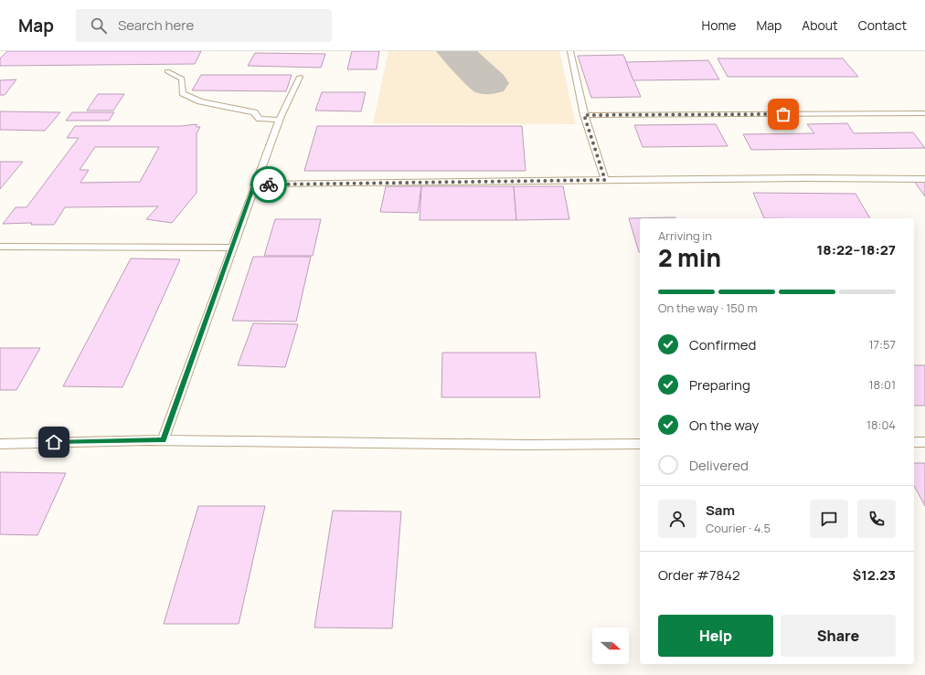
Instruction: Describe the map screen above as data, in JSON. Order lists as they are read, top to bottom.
{
  "north": "right",
  "page": {
    "header": "Map",
    "search": "Search here",
    "nav": [
      "Home",
      "Map",
      "About",
      "Contact"
    ],
    "heading": ["2 min", "Arriving in", "18:22–18:27"],
    "panel": [
      "Sam",
      "Courier · 4.5",
      "Order #7842",
      "$12.23"
    ],
    "bar": "On the way · 150 m",
    "list": [
      ["Confirmed", "17:57"],
      ["Preparing", "18:01"],
      ["On the way", "18:04"],
      "Delivered"
    ],
    "buttons": ["Help", "Share"]
  }
}
